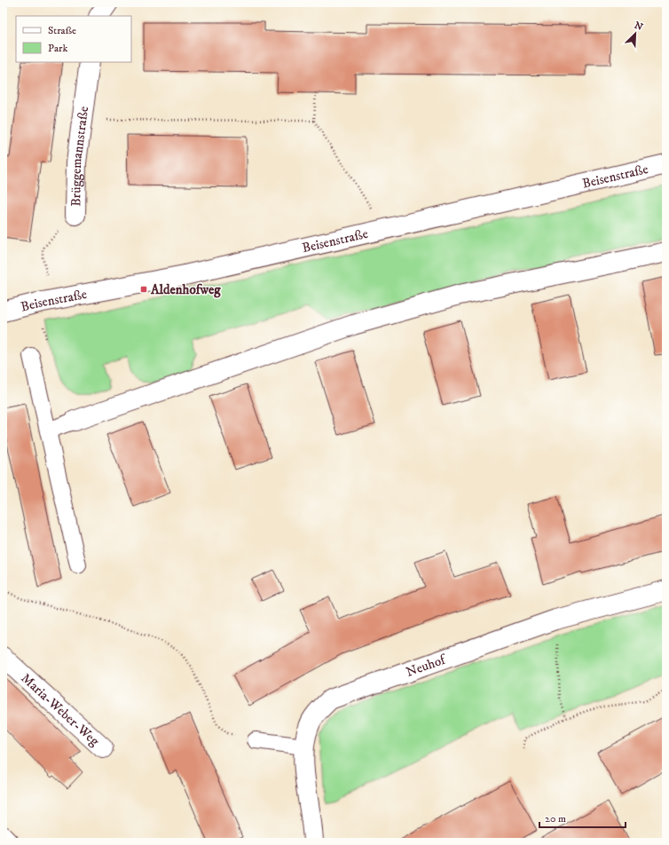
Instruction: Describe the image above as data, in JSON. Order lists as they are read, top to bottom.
{
  "streets": {
    "street": [
      "Brüggemannstraße",
      "Beisenstraße",
      "Neuhof",
      "Maria-Weber-Weg"
    ]
  },
  "places": {
    "transit": ["Aldenhofweg"]
  },
  "legend": ["Straße", "Park"],
  "scale_bar": "20 m",
  "north": "top right"
}
